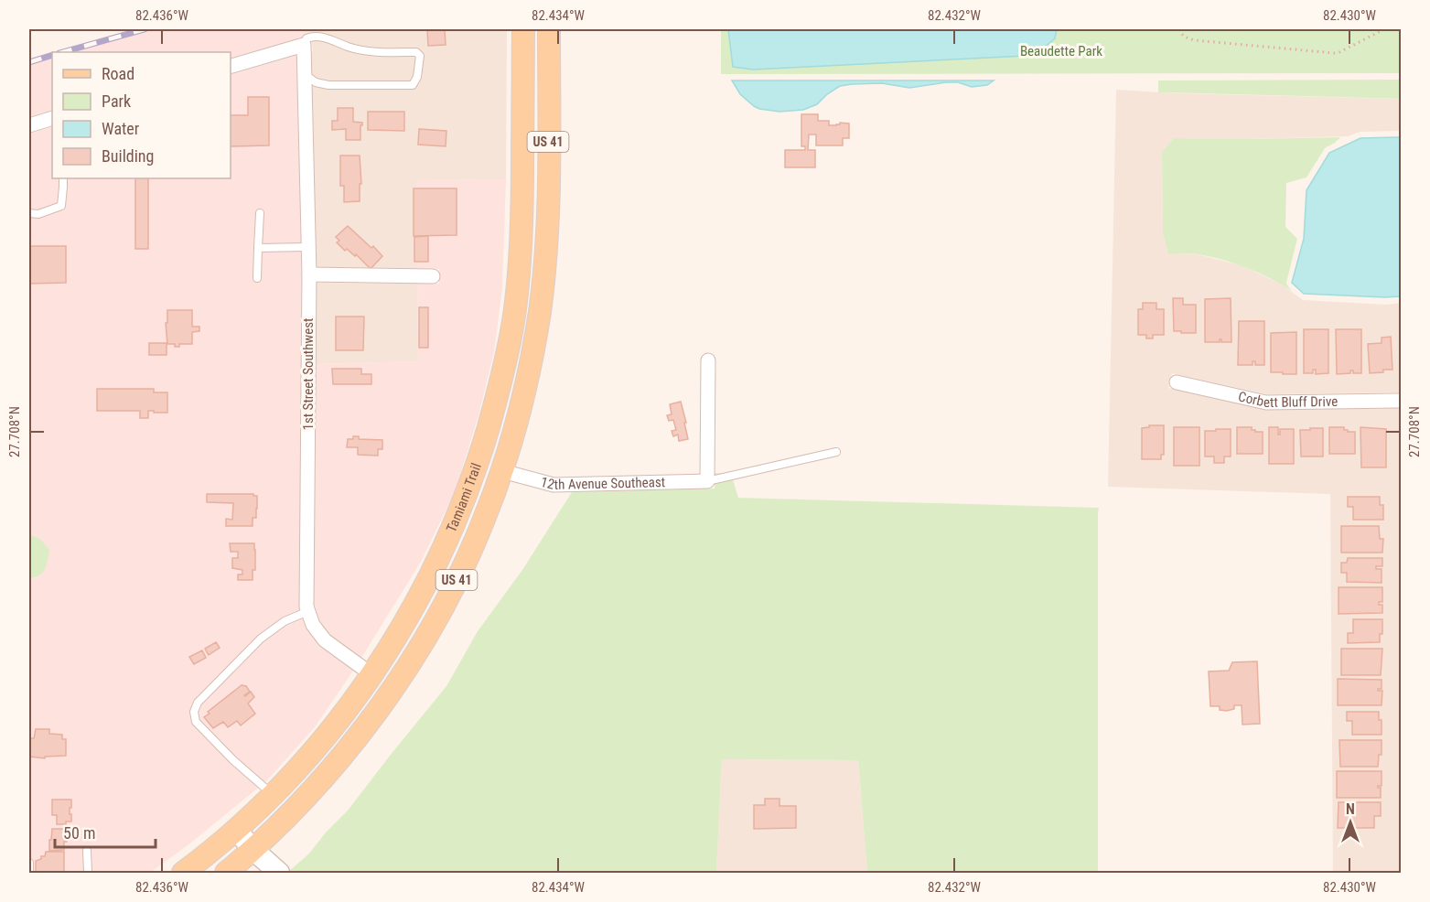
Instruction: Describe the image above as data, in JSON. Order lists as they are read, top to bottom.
{
  "streets": {
    "main road": ["US 41", "Tamiami Trail"],
    "street": ["1st Street Southwest", "Corbett Bluff Drive", "12th Avenue Southeast"]
  },
  "crossings": [
    ["1st Street Southwest", "Tamiami Trail"],
    ["12th Avenue Southeast", "Tamiami Trail"]
  ],
  "parks": ["Beaudette Park"],
  "legend": [
    "Road",
    "Park",
    "Water",
    "Building"
  ],
  "scale_bar": "50 m",
  "north": "top",
  "coordinates": [
    "82.436°W",
    "82.434°W",
    "82.432°W",
    "82.430°W",
    "27.708°N"
  ]
}
